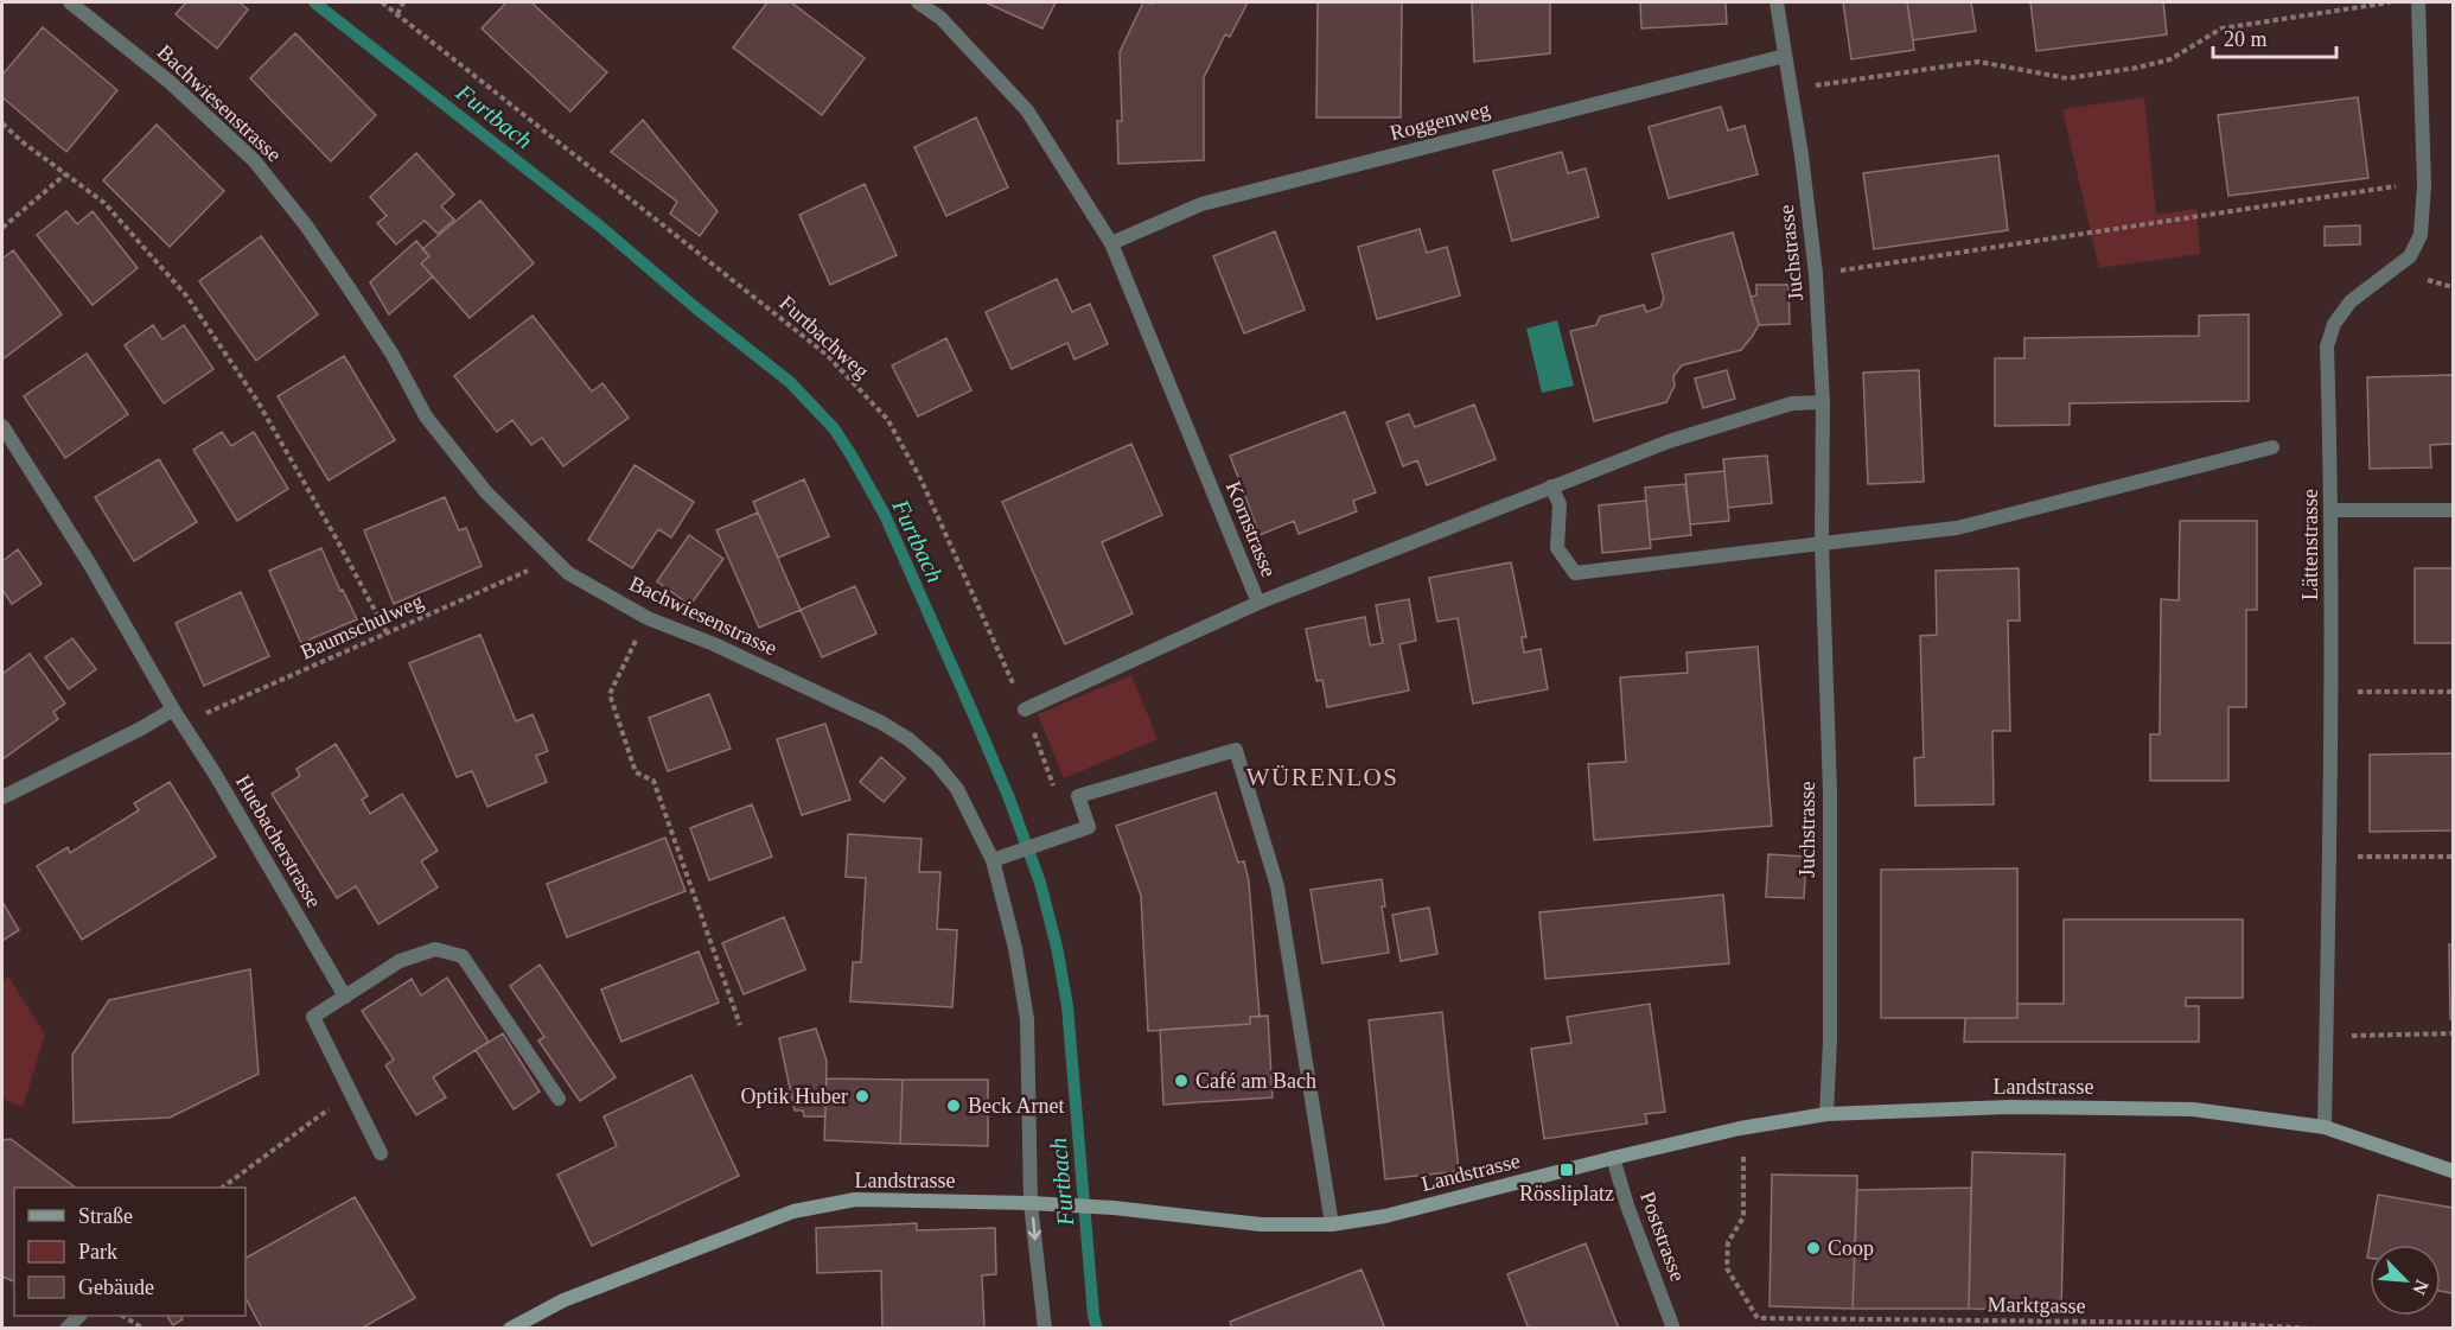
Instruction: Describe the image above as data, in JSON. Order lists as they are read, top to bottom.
{
  "streets": {
    "main road": ["Landstrasse"],
    "street": [
      "Bachwiesenstrasse",
      "Roggenweg",
      "Juchstrasse",
      "Kornstrasse",
      "Lättenstrasse",
      "Huebacherstrasse",
      "Poststrasse"
    ],
    "path": ["Furtbachweg", "Baumschulweg", "Marktgasse"]
  },
  "crossings": [
    ["Bachwiesenstrasse", "Baumschulweg"],
    ["Bachwiesenstrasse", "Landstrasse"],
    ["Roggenweg", "Juchstrasse"],
    ["Roggenweg", "Kornstrasse"],
    ["Juchstrasse", "Kornstrasse"],
    ["Juchstrasse", "Landstrasse"],
    ["Lättenstrasse", "Landstrasse"],
    ["Baumschulweg", "Huebacherstrasse"],
    ["Landstrasse", "Poststrasse"]
  ],
  "districts": ["WÜRENLOS"],
  "water": ["Furtbach"],
  "places": {
    "other": [
      "Café am Bach",
      "Optik Huber",
      "Beck Arnet",
      "Coop"
    ],
    "transit": ["Rössliplatz"]
  },
  "legend": ["Straße", "Park", "Gebäude"],
  "scale_bar": "20 m",
  "north": "bottom right"
}
